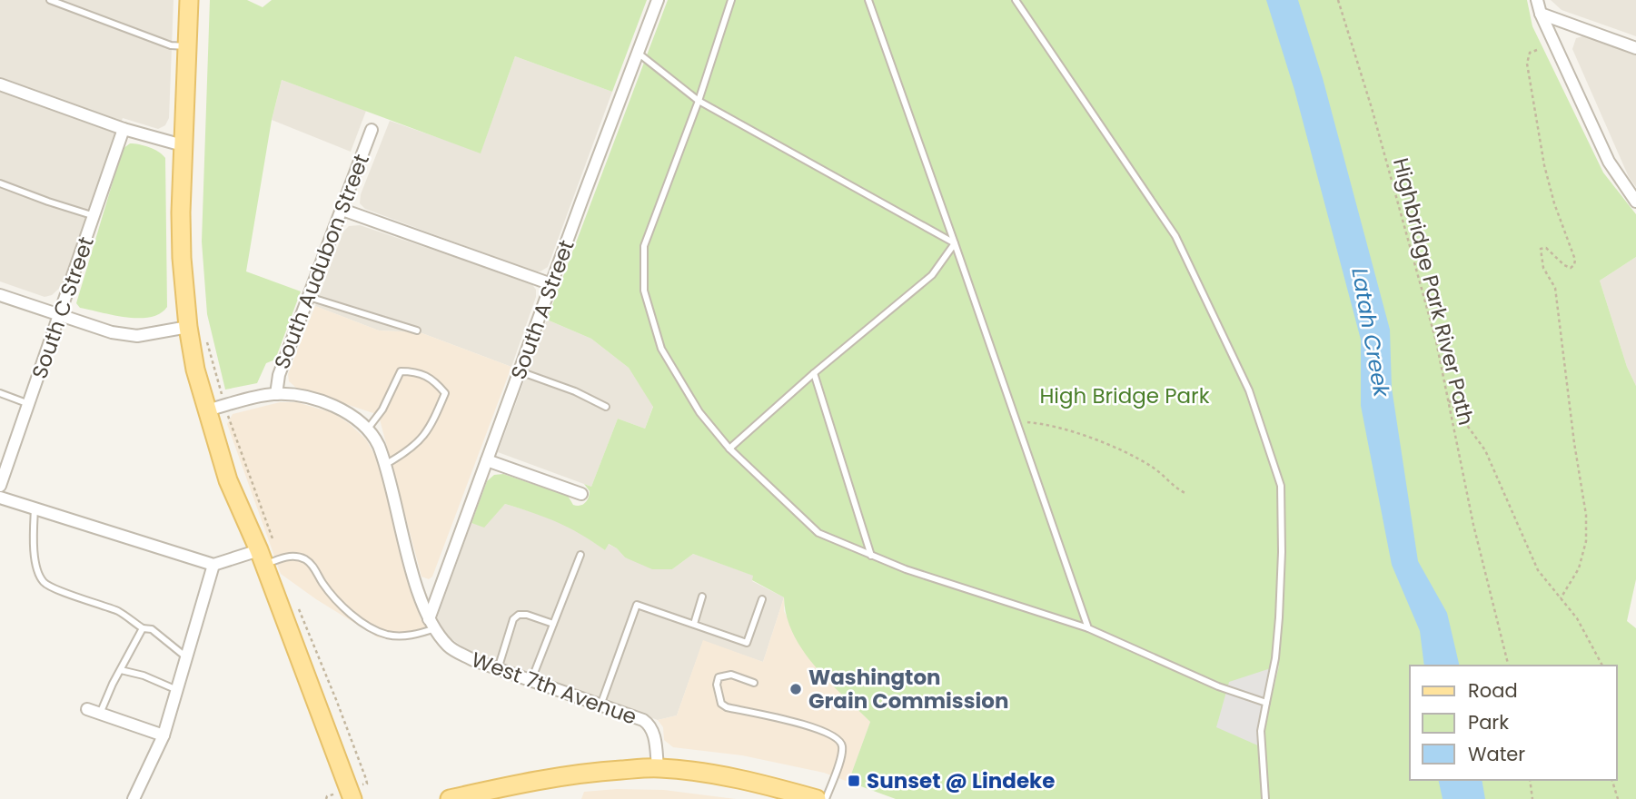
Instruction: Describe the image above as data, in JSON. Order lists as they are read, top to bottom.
{
  "streets": {
    "street": [
      "South Audubon Street",
      "South C Street",
      "South A Street",
      "West 7th Avenue"
    ],
    "path": ["Highbridge Park River Path"]
  },
  "crossings": [
    ["South A Street", "West 7th Avenue"]
  ],
  "water": ["Latah Creek"],
  "parks": ["High Bridge Park"],
  "places": {
    "other": ["Washington Grain Commission"],
    "transit": ["Sunset @ Lindeke"]
  },
  "legend": ["Road", "Park", "Water"]
}
